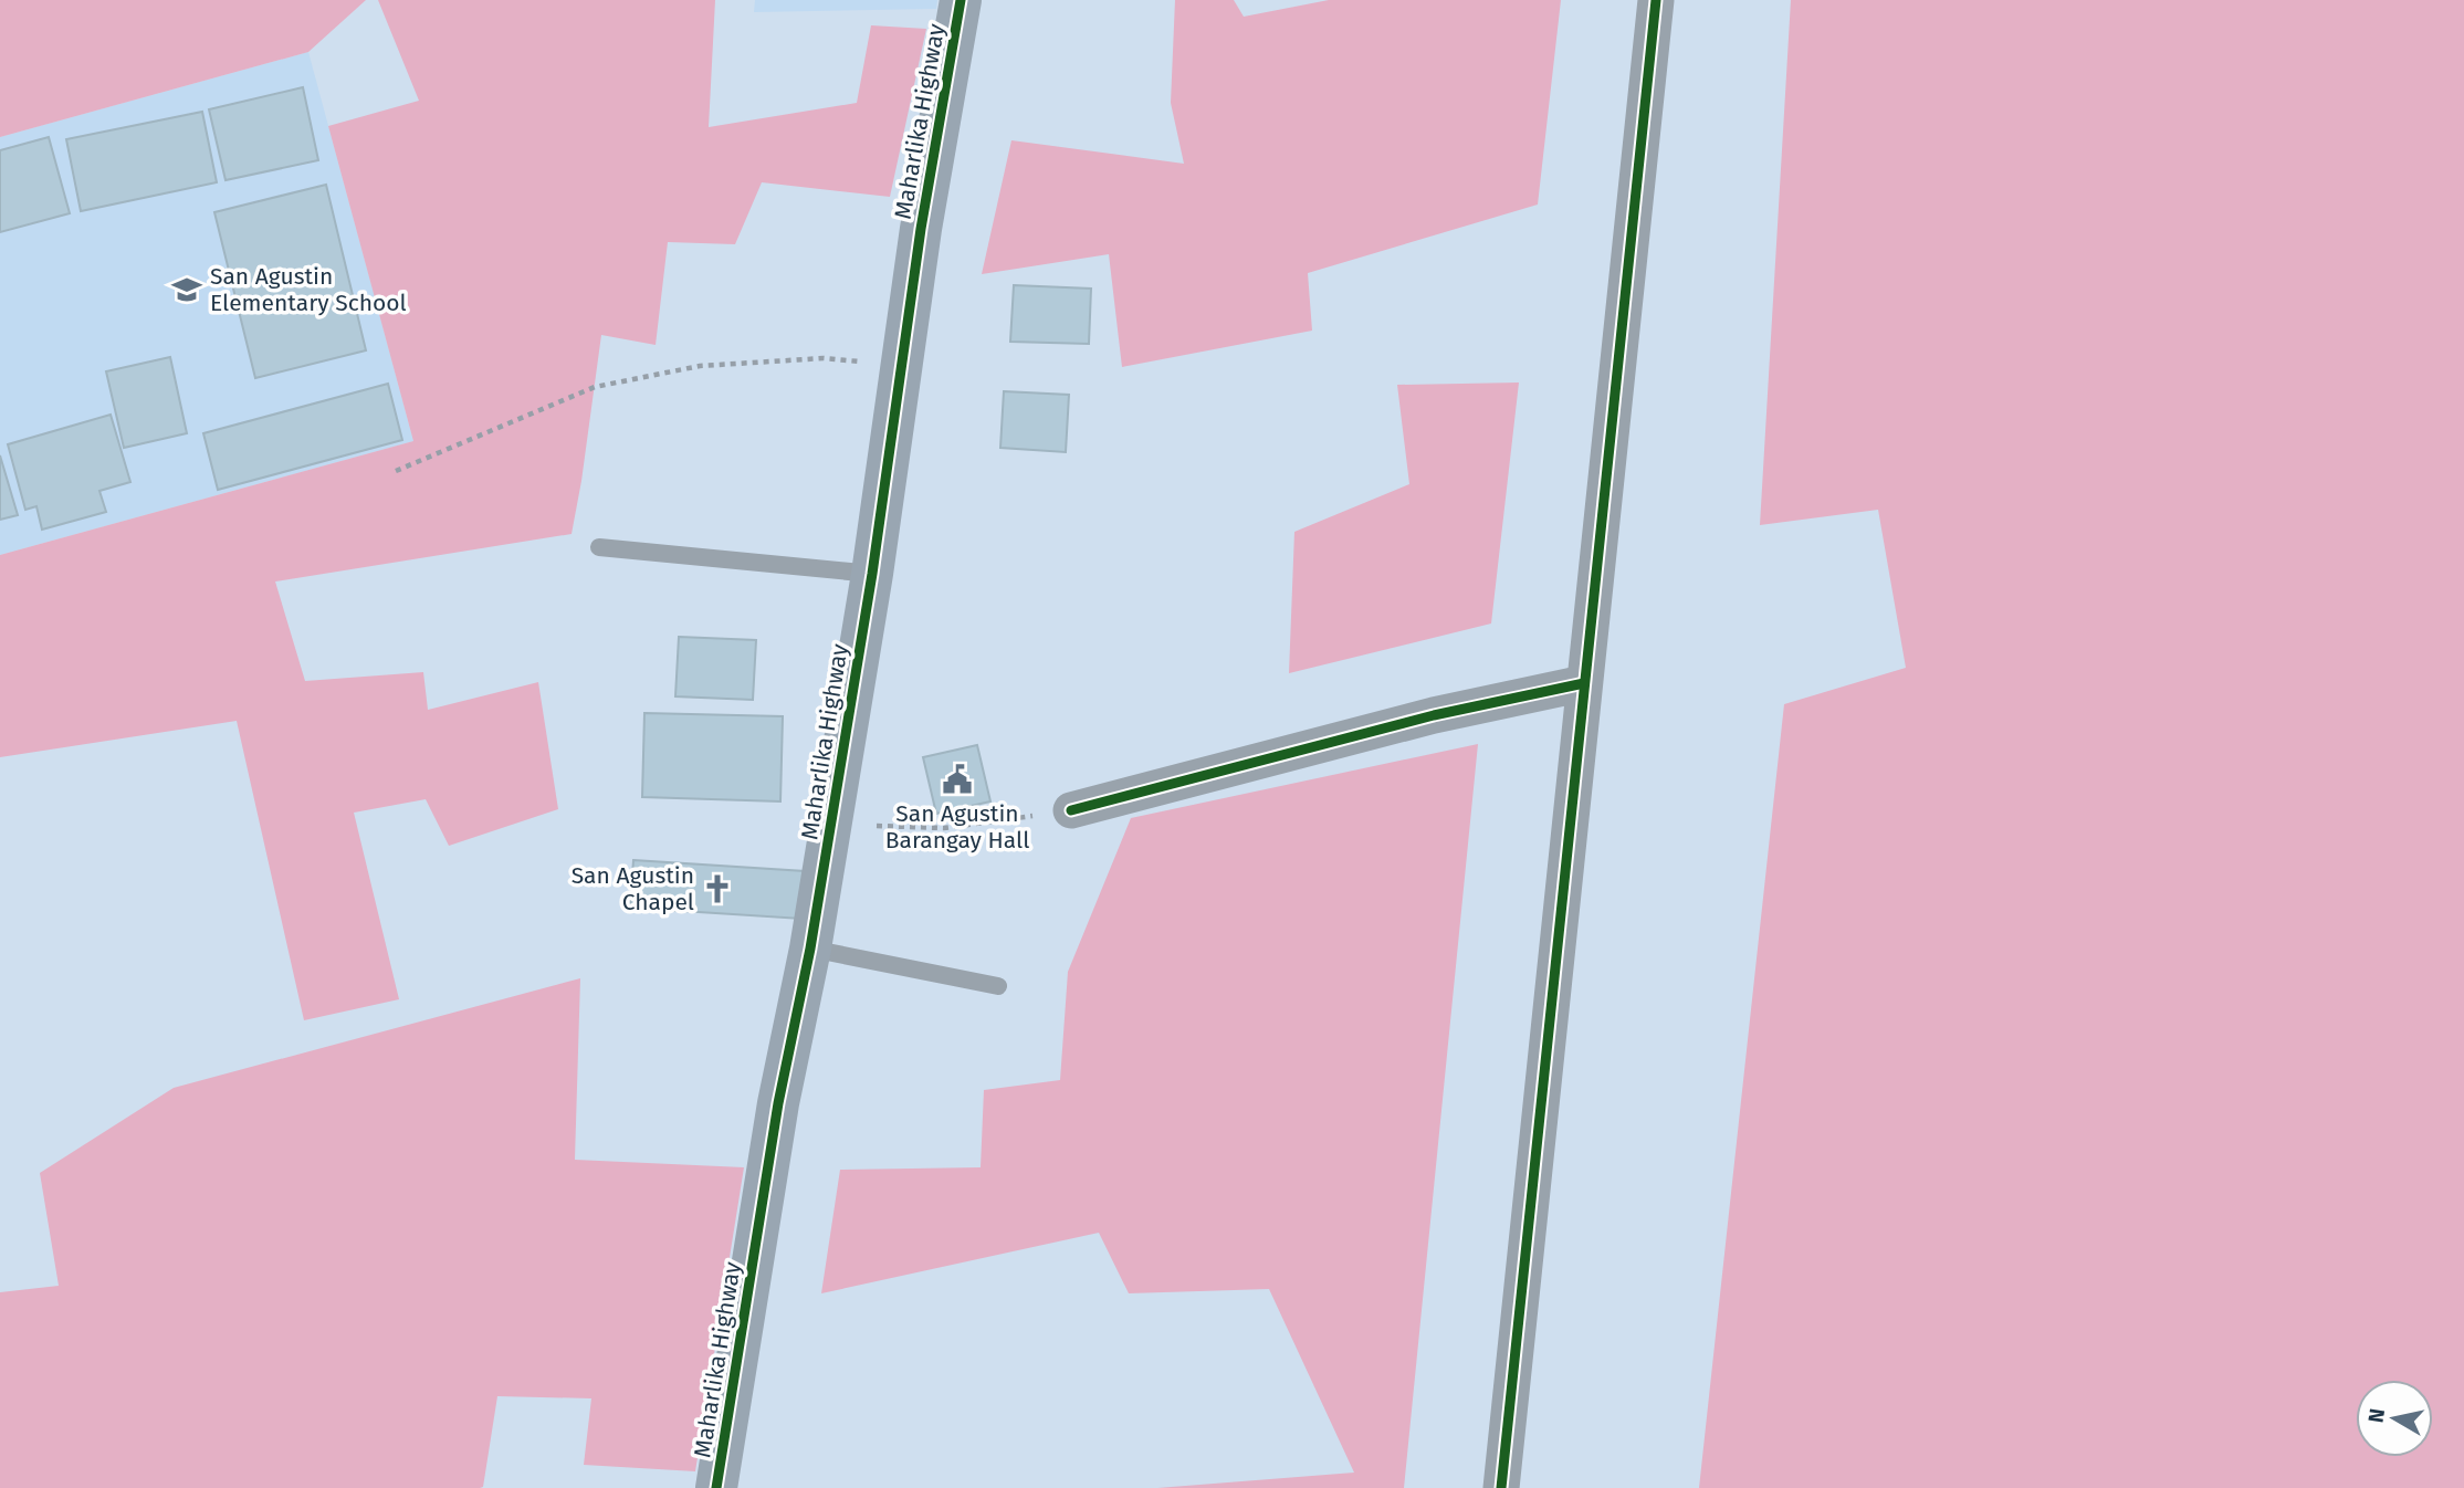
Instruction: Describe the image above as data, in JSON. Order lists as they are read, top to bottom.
{
  "streets": {
    "main road": ["Maharlika Highway"]
  },
  "places": {
    "school or university": ["San Agustin Elementary School"],
    "public building": ["San Agustin Barangay Hall"],
    "church": ["San Agustin Chapel"]
  },
  "north": "left"
}
